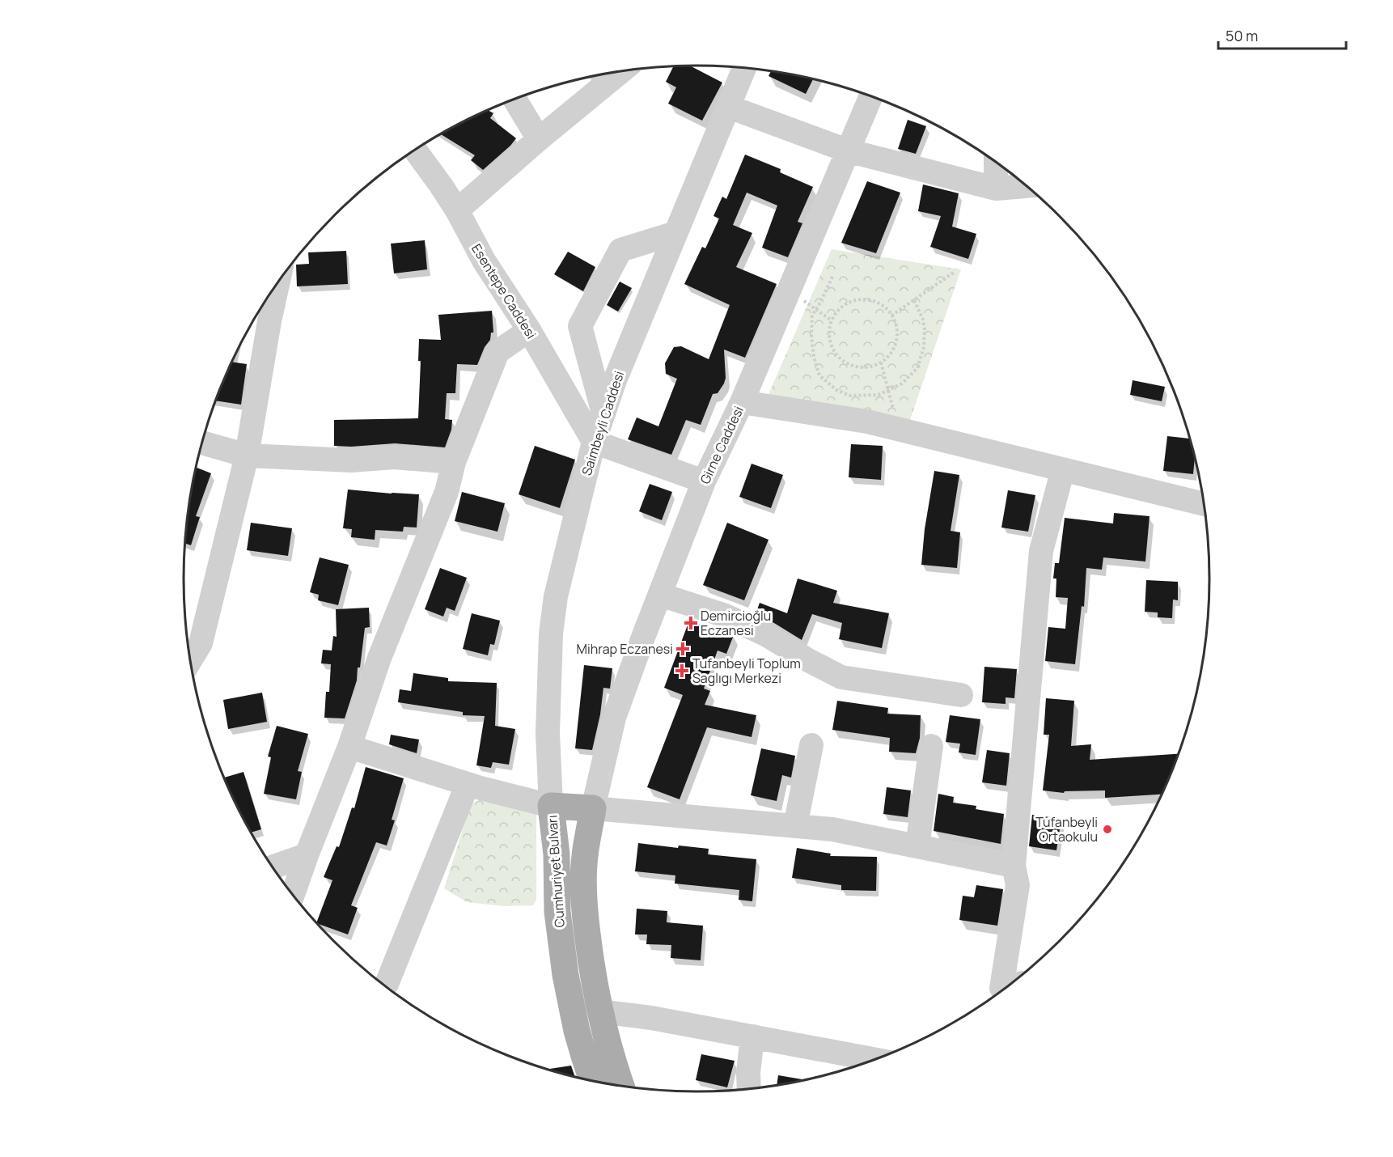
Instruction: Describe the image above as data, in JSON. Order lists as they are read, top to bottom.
{
  "streets": {
    "main road": ["Cumhuriyet Bulvarı"],
    "street": ["Esentepe Caddesi", "Saimbeyli Caddesi", "Girne Caddesi"]
  },
  "crossings": [
    ["Esentepe Caddesi", "Saimbeyli Caddesi"],
    ["Saimbeyli Caddesi", "Cumhuriyet Bulvarı"],
    ["Girne Caddesi", "Cumhuriyet Bulvarı"]
  ],
  "places": {
    "health": ["Demircioğlu Eczanesi", "Mihrap Eczanesi", "Tufanbeyli Toplum Saglıgı Merkezi"],
    "other": ["Tufanbeyli Ortaokulu"]
  },
  "scale_bar": "50 m"
}
